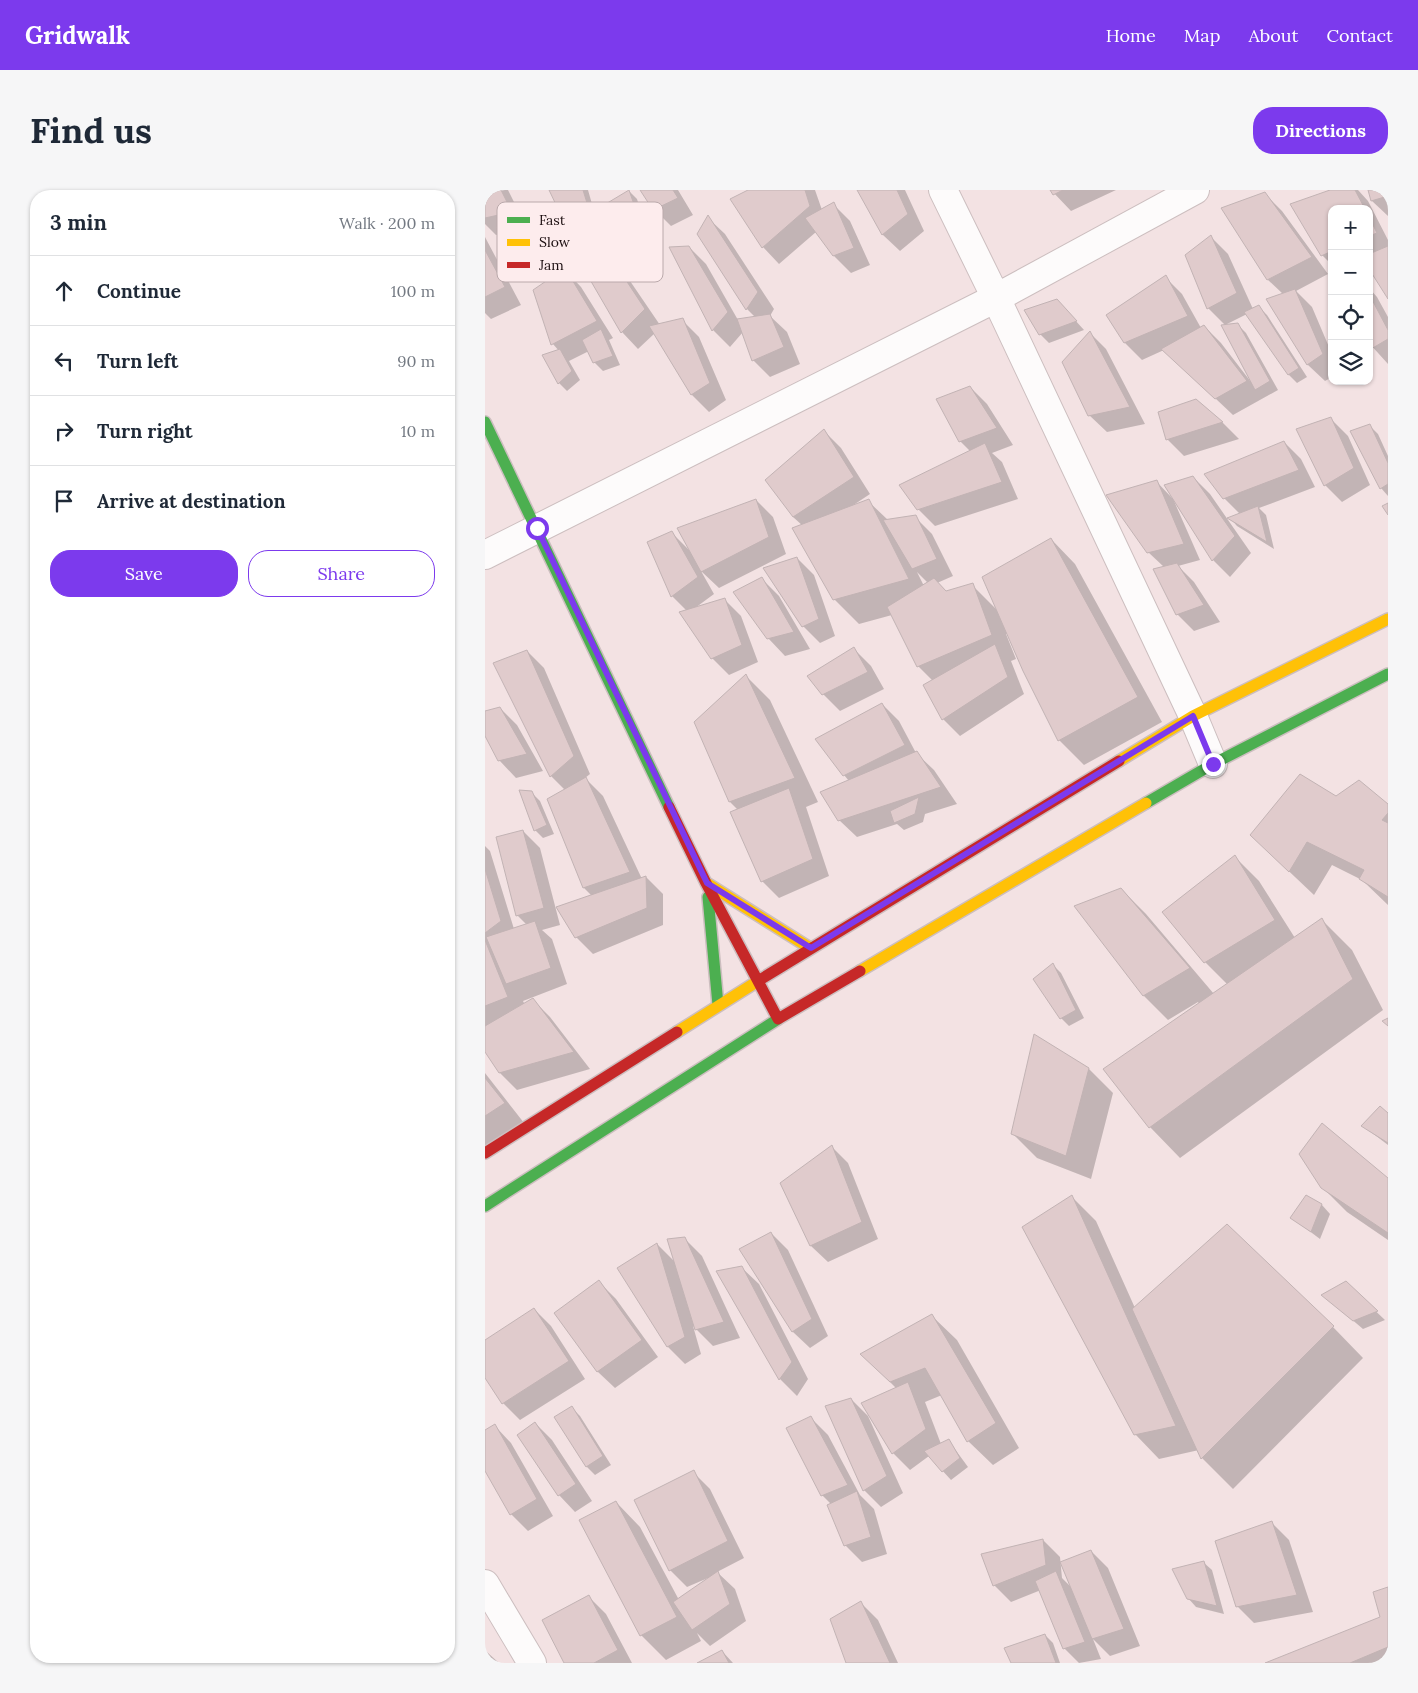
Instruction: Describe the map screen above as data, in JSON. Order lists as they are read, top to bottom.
{
  "legend": ["Fast", "Slow", "Jam"],
  "page": {
    "header": "Gridwalk",
    "nav": [
      "Home",
      "Map",
      "About",
      "Contact"
    ],
    "buttons": [
      "Directions",
      ["Save", "Share"]
    ],
    "title": "Find us",
    "heading": ["3 min", "Walk · 200 m"],
    "map_buttons": ["+", "−"],
    "list": [
      ["Continue", "100 m"],
      ["Turn left", "90 m"],
      ["Turn right", "10 m"],
      "Arrive at destination"
    ]
  }
}
